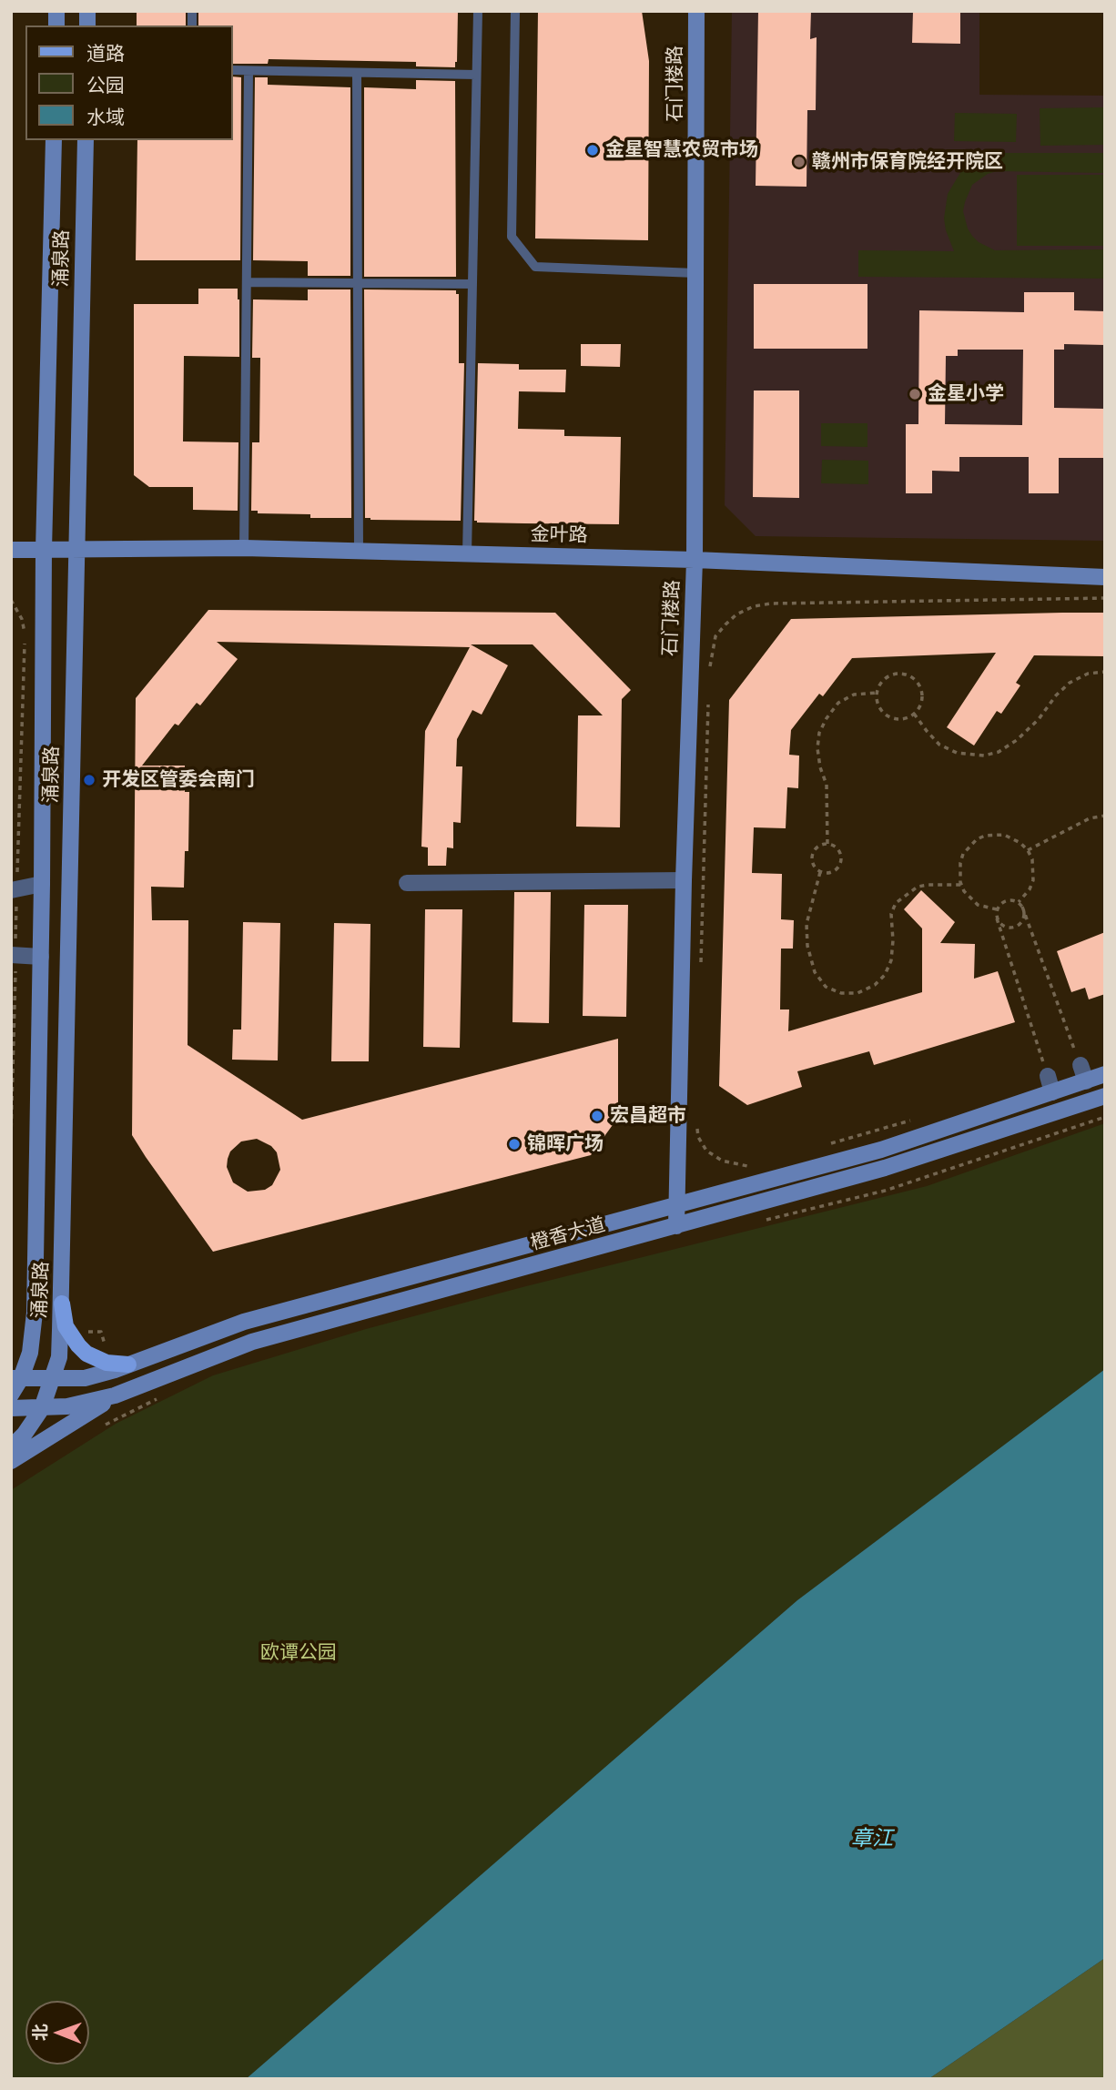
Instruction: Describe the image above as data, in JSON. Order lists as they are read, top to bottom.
{
  "streets": {
    "main road": [
      "石门楼路",
      "涌泉路",
      "金叶路",
      "橙香大道"
    ]
  },
  "crossings": [
    ["石门楼路", "金叶路"],
    ["石门楼路", "橙香大道"],
    ["涌泉路", "金叶路"],
    ["涌泉路", "橙香大道"]
  ],
  "water": ["章江"],
  "parks": ["欧谭公园"],
  "places": [
    "金星智慧农贸市场",
    "赣州市保育院经开院区",
    "金星小学",
    "开发区管委会南门",
    "宏昌超市",
    "锦晖广场"
  ],
  "legend": ["道路", "公园", "水域"],
  "north": "left"
}
